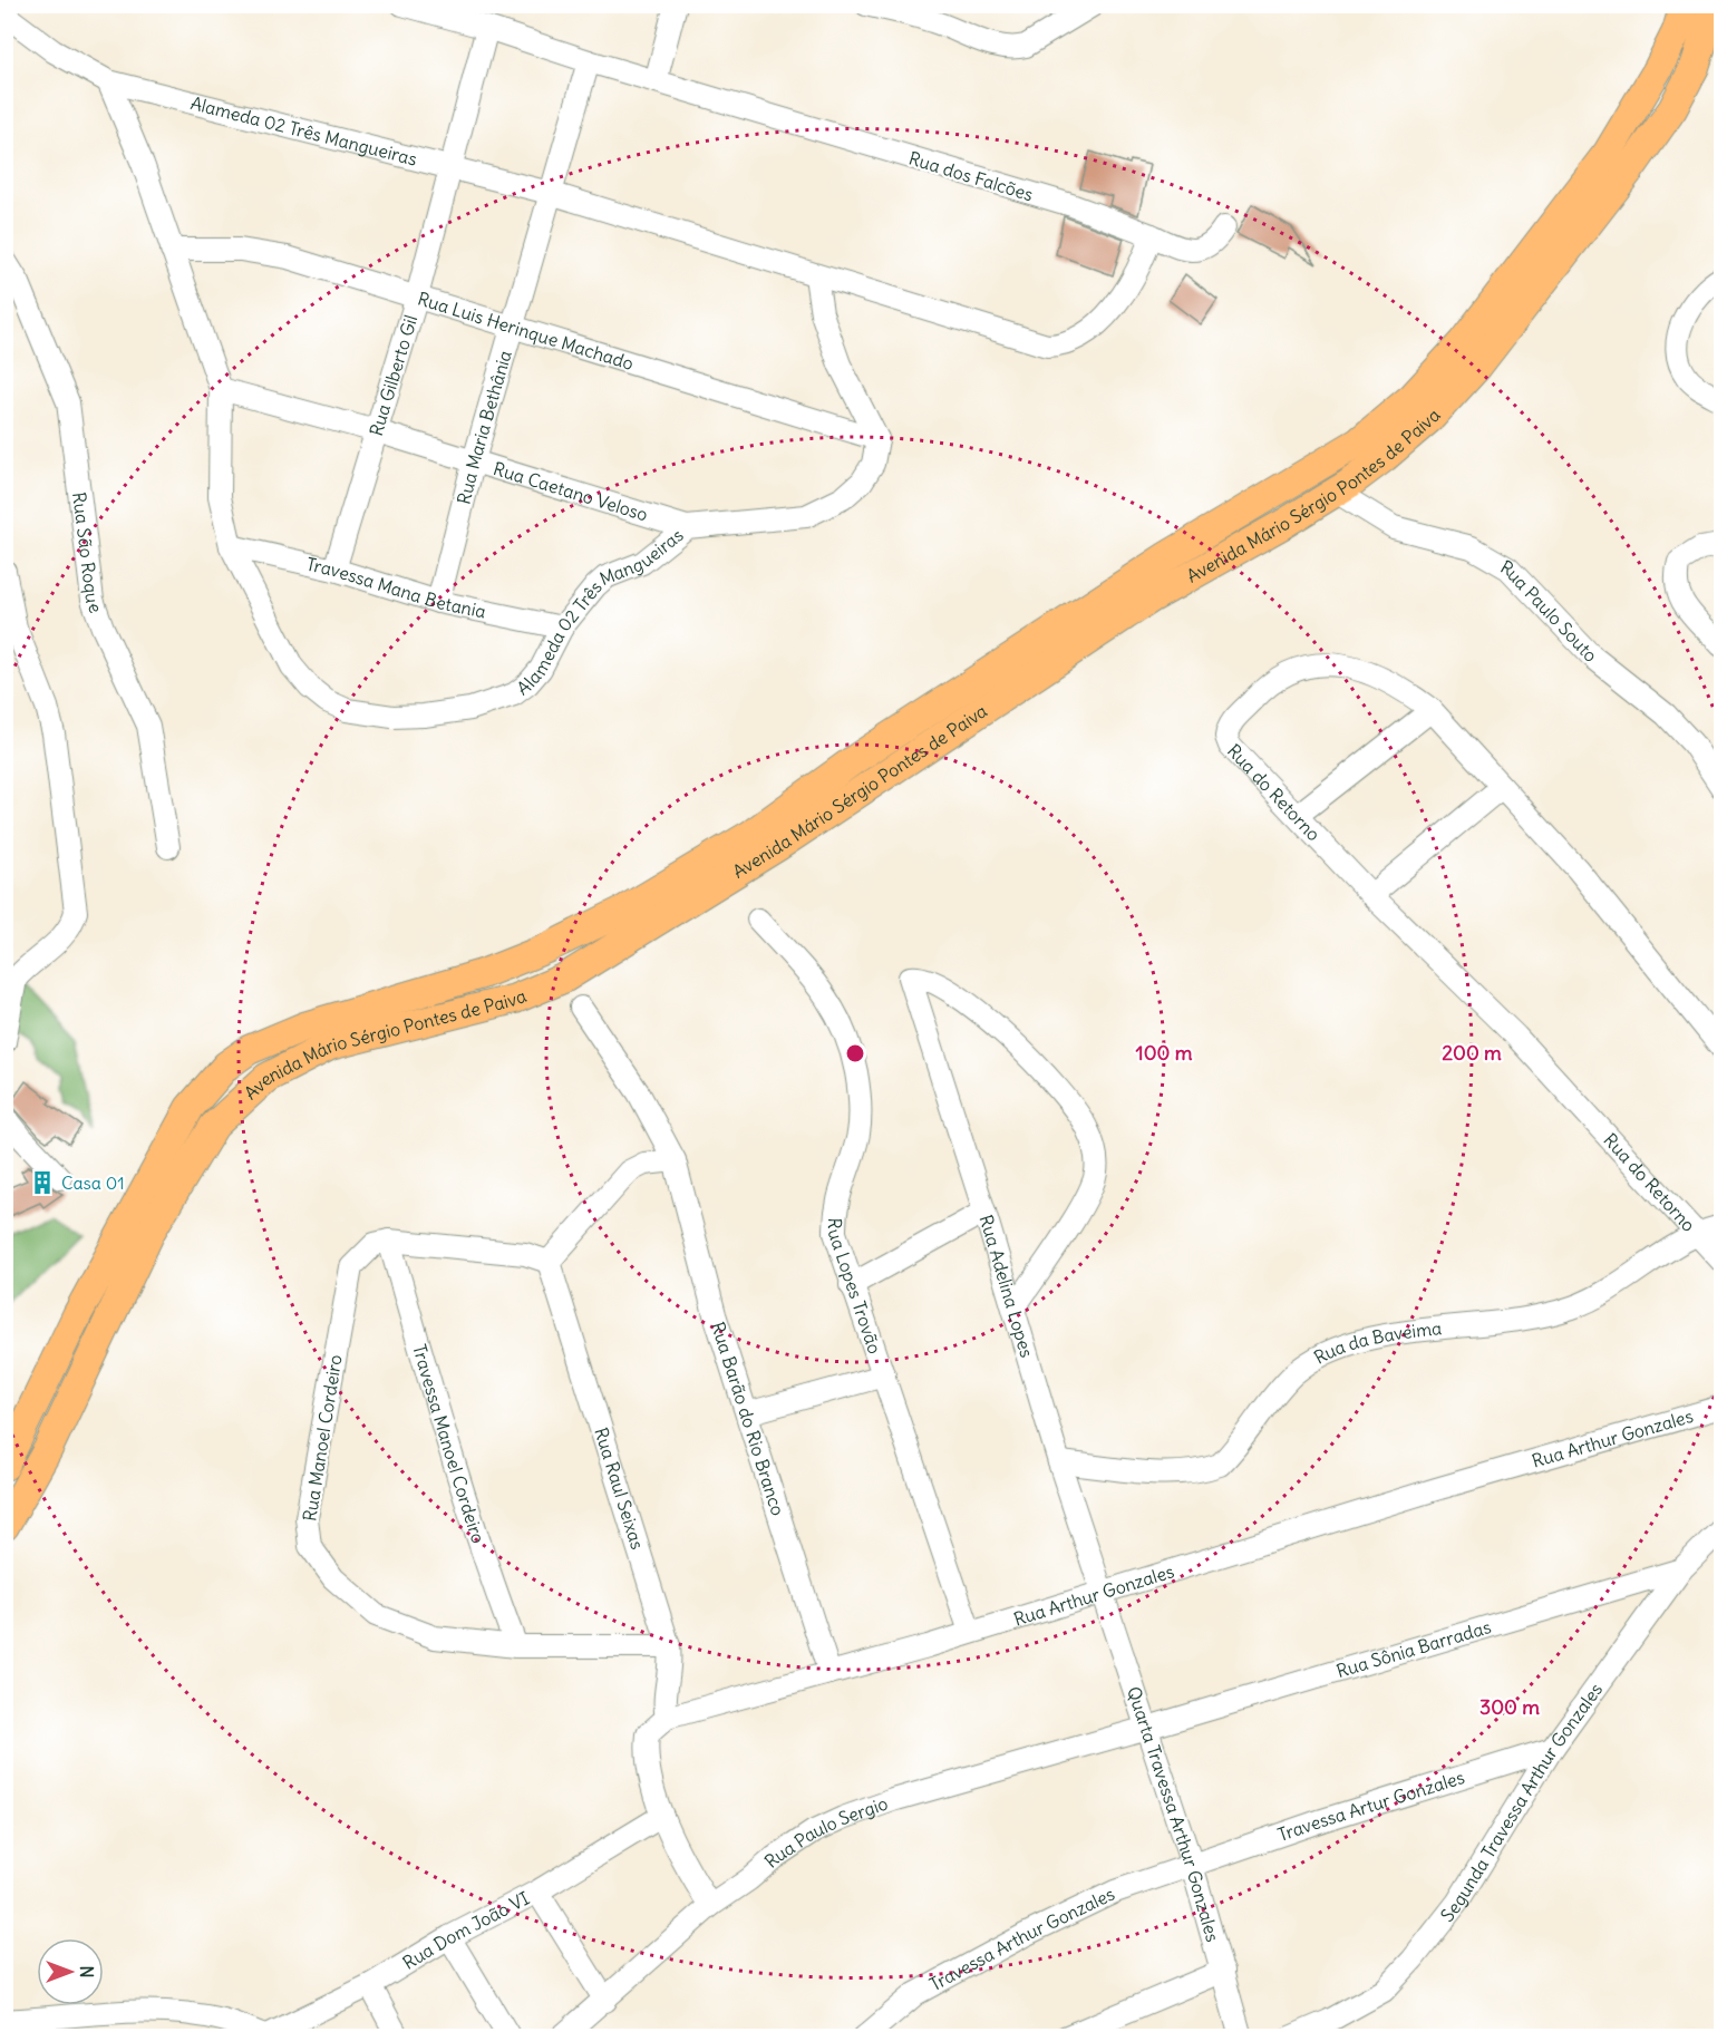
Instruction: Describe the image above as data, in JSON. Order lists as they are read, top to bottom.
{
  "streets": {
    "main road": ["Avenida Mário Sérgio Pontes de Paiva"],
    "street": [
      "Alameda 02 Três Mangueiras",
      "Rua dos Falcões",
      "Rua Luis Herinque Machado",
      "Rua Gilberto Gil",
      "Rua Maria Bethânia",
      "Rua Caetano Veloso",
      "Rua São Roque",
      "Travessa Mana Betania",
      "Rua Paulo Souto",
      "Rua do Retorno",
      "Rua Lopes Trovão",
      "Rua Adelina Lopes",
      "Rua da Baveima",
      "Rua Barão do Rio Branco",
      "Rua Manoel Cordeiro",
      "Rua Arthur Gonzales",
      "Travessa Manoel Cordeiro",
      "Rua Raul Seixas",
      "Rua Sônia Barradas",
      "Segunda Travessa Arthur Gonzales",
      "Travessa Artur Gonzales",
      "Quarta Travessa Arthur Gonzales",
      "Rua Paulo Sergio",
      "Rua Dom João VI",
      "Travessa Arthur Gonzales"
    ]
  },
  "crossings": [
    ["Alameda 02 Três Mangueiras", "Rua Luis Herinque Machado"],
    ["Alameda 02 Três Mangueiras", "Rua Gilberto Gil"],
    ["Alameda 02 Três Mangueiras", "Rua Maria Bethânia"],
    ["Alameda 02 Três Mangueiras", "Rua Caetano Veloso"],
    ["Alameda 02 Três Mangueiras", "Travessa Mana Betania"],
    ["Rua dos Falcões", "Rua Gilberto Gil"],
    ["Rua dos Falcões", "Rua Maria Bethânia"],
    ["Rua Luis Herinque Machado", "Rua Gilberto Gil"],
    ["Rua Luis Herinque Machado", "Rua Maria Bethânia"],
    ["Rua Gilberto Gil", "Rua Caetano Veloso"],
    ["Rua Gilberto Gil", "Travessa Mana Betania"],
    ["Rua Maria Bethânia", "Rua Caetano Veloso"],
    ["Rua Maria Bethânia", "Travessa Mana Betania"],
    ["Avenida Mário Sérgio Pontes de Paiva", "Rua Paulo Souto"],
    ["Rua do Retorno", "Rua da Baveima"],
    ["Rua Lopes Trovão", "Rua Arthur Gonzales"],
    ["Rua Adelina Lopes", "Rua da Baveima"],
    ["Rua Adelina Lopes", "Rua Arthur Gonzales"],
    ["Rua Adelina Lopes", "Quarta Travessa Arthur Gonzales"],
    ["Rua Barão do Rio Branco", "Rua Arthur Gonzales"],
    ["Rua Manoel Cordeiro", "Travessa Manoel Cordeiro"],
    ["Rua Manoel Cordeiro", "Rua Raul Seixas"],
    ["Rua Arthur Gonzales", "Rua Raul Seixas"],
    ["Rua Arthur Gonzales", "Quarta Travessa Arthur Gonzales"],
    ["Rua Sônia Barradas", "Segunda Travessa Arthur Gonzales"],
    ["Rua Sônia Barradas", "Quarta Travessa Arthur Gonzales"],
    ["Rua Sônia Barradas", "Rua Paulo Sergio"],
    ["Segunda Travessa Arthur Gonzales", "Travessa Artur Gonzales"],
    ["Travessa Artur Gonzales", "Quarta Travessa Arthur Gonzales"],
    ["Travessa Artur Gonzales", "Travessa Arthur Gonzales"],
    ["Quarta Travessa Arthur Gonzales", "Rua Paulo Sergio"],
    ["Quarta Travessa Arthur Gonzales", "Travessa Arthur Gonzales"]
  ],
  "places": {
    "building": ["Casa 01"]
  },
  "north": "right",
  "rings": ["100 m", "200 m", "300 m"]
}
